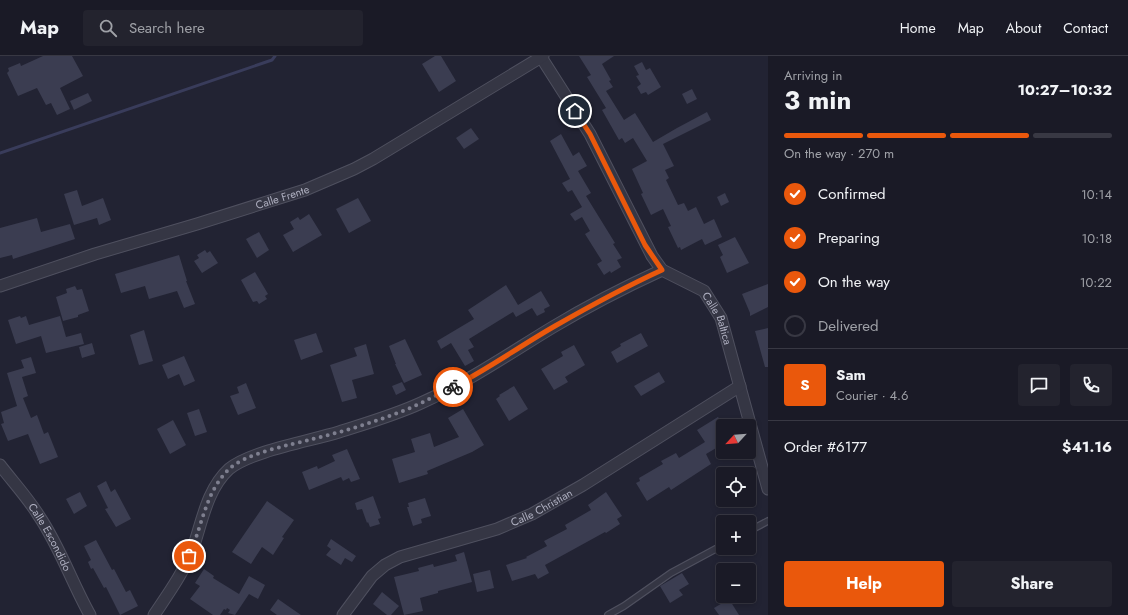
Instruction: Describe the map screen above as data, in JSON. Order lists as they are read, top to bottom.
{
  "streets": {
    "street": [
      "Calle Frente",
      "Calle Baltica",
      "Calle Christian",
      "Calle Escondido"
    ]
  },
  "crossings": [
    ["Calle Frente", "Calle Baltica"],
    ["Calle Baltica", "Calle Christian"]
  ],
  "north": "bottom left",
  "page": {
    "header": "Map",
    "search": "Search here",
    "nav": [
      "Home",
      "Map",
      "About",
      "Contact"
    ],
    "heading": ["3 min", "Arriving in", "10:27–10:32"],
    "panel": [
      "Sam",
      "Courier · 4.6",
      "Order #6177",
      "$41.16"
    ],
    "bar": "On the way · 270 m",
    "list": [
      ["Confirmed", "10:14"],
      ["Preparing", "10:18"],
      ["On the way", "10:22"],
      "Delivered"
    ],
    "round": "S",
    "map_buttons": ["+", "−"],
    "buttons": ["Help", "Share"]
  }
}
